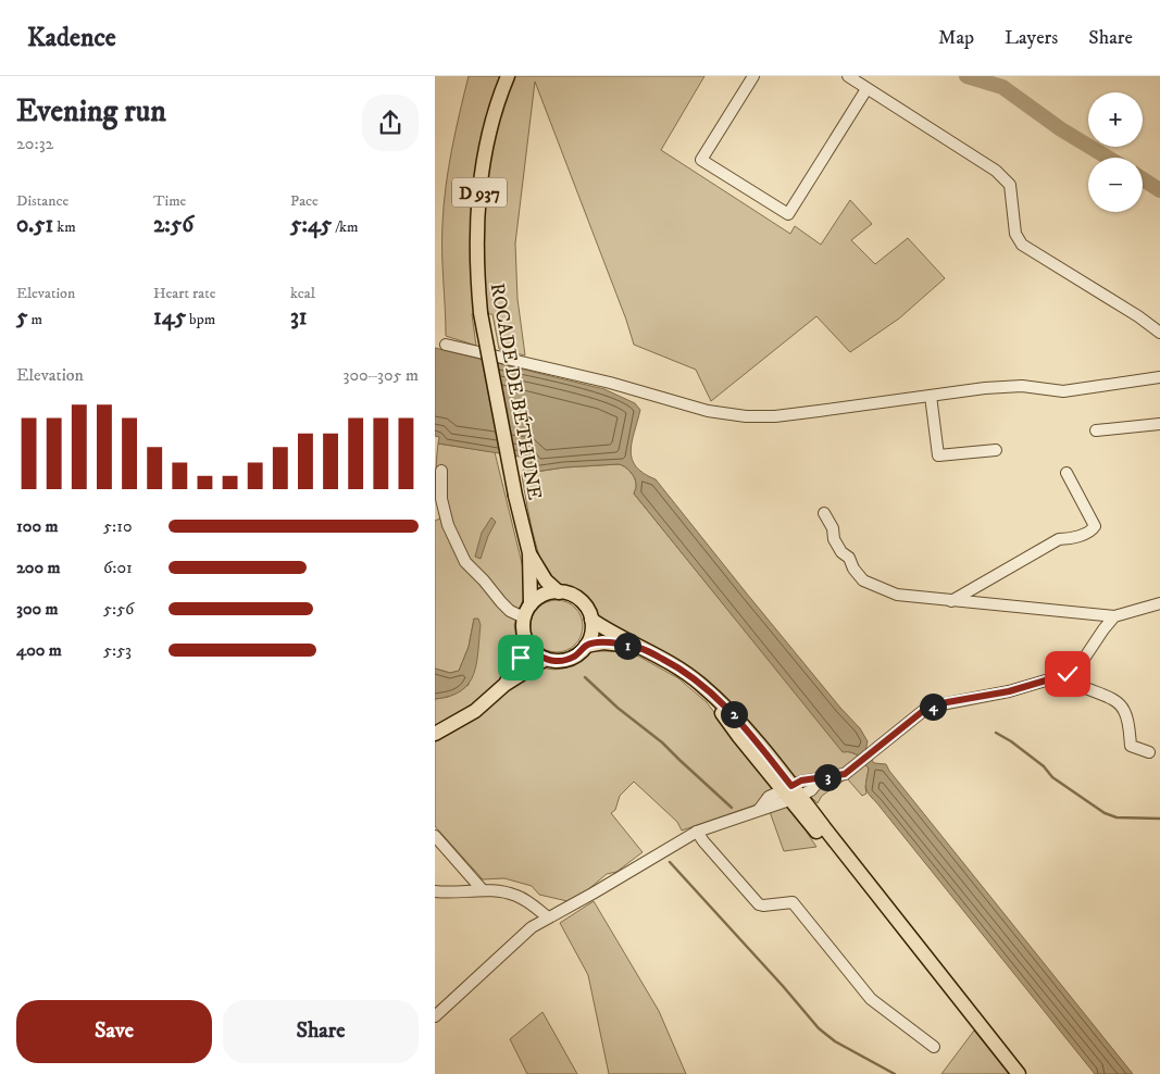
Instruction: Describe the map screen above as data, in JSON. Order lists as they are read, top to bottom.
{
  "streets": {
    "main road": ["D 937", "ROCADE DE BÉTHUNE"]
  },
  "page": {
    "header": "Kadence",
    "nav": ["Map", "Layers", "Share"],
    "heading": ["Evening run", "20:32"],
    "map_buttons": ["+", "−"],
    "stats": [
      ["Distance", "0.51 km"],
      ["Time", "2:56"],
      ["Pace", "5:45 /km"],
      ["Elevation", "5 m"],
      ["Heart rate", "145 bpm"],
      ["kcal", "31"]
    ],
    "chart": ["Elevation", "300–305 m"],
    "list": [
      {
        "name": "100 m",
        "note": "5:10"
      },
      {
        "name": "200 m",
        "note": "6:01"
      },
      {
        "name": "300 m",
        "note": "5:56"
      },
      {
        "name": "400 m",
        "note": "5:53"
      }
    ],
    "pins": [
      "1",
      "4",
      "2",
      "3"
    ],
    "buttons": ["Save", "Share"]
  }
}
